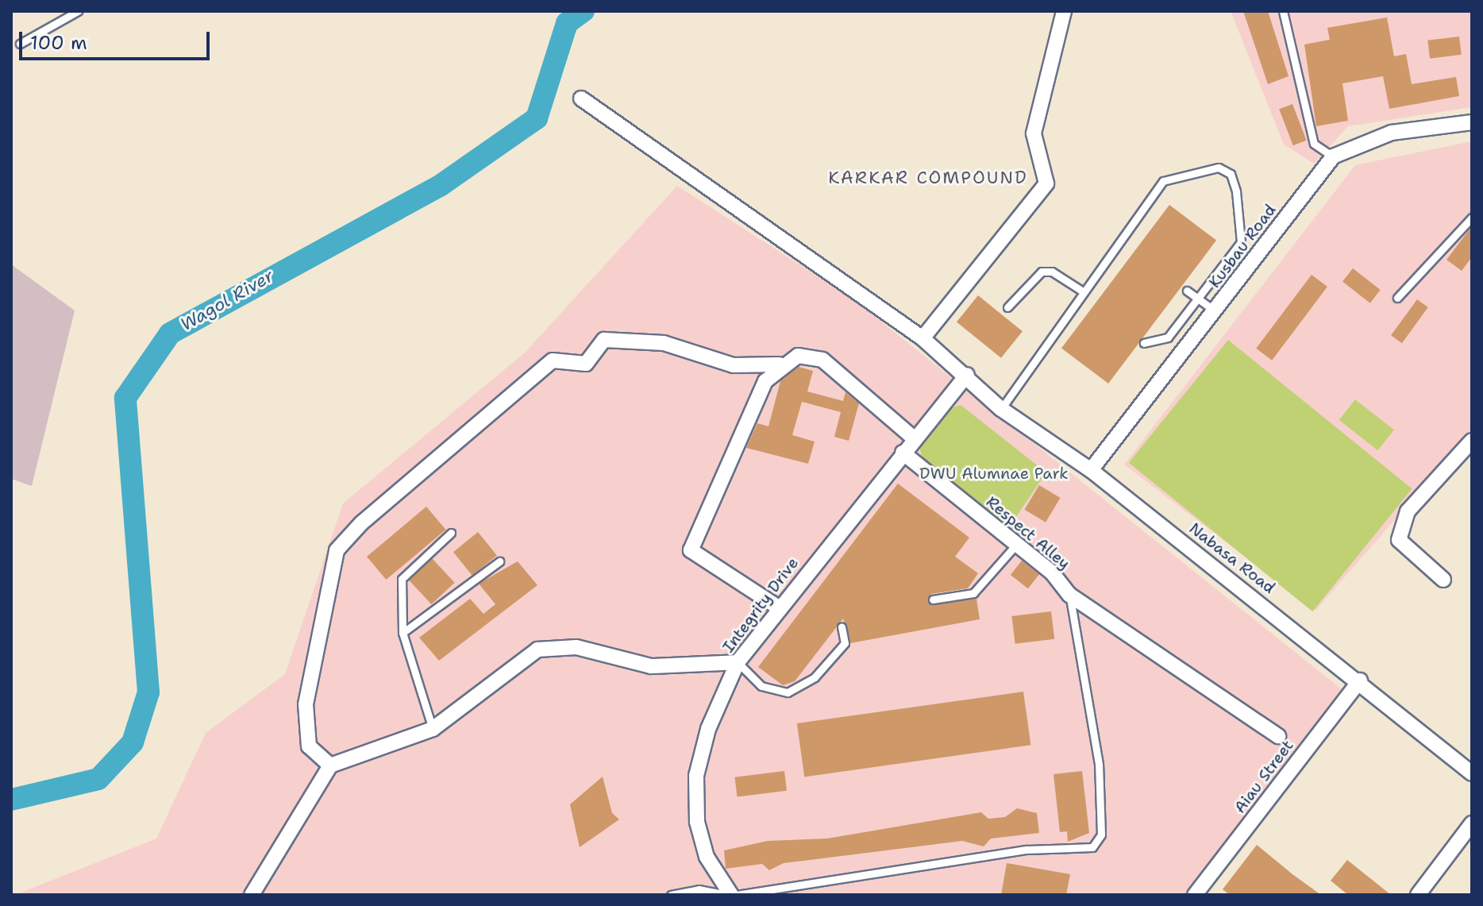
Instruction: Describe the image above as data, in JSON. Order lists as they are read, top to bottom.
{
  "streets": {
    "street": [
      "Kusbau Road",
      "Respect Alley",
      "Nabasa Road",
      "Integrity Drive",
      "Aiau Street"
    ]
  },
  "crossings": [
    ["Kusbau Road", "Nabasa Road"],
    ["Respect Alley", "Integrity Drive"],
    ["Nabasa Road", "Integrity Drive"],
    ["Nabasa Road", "Aiau Street"]
  ],
  "districts": ["KARKAR COMPOUND"],
  "water": ["Wagol River"],
  "parks": ["DWU Alumnae Park"],
  "scale_bar": "100 m"
}
